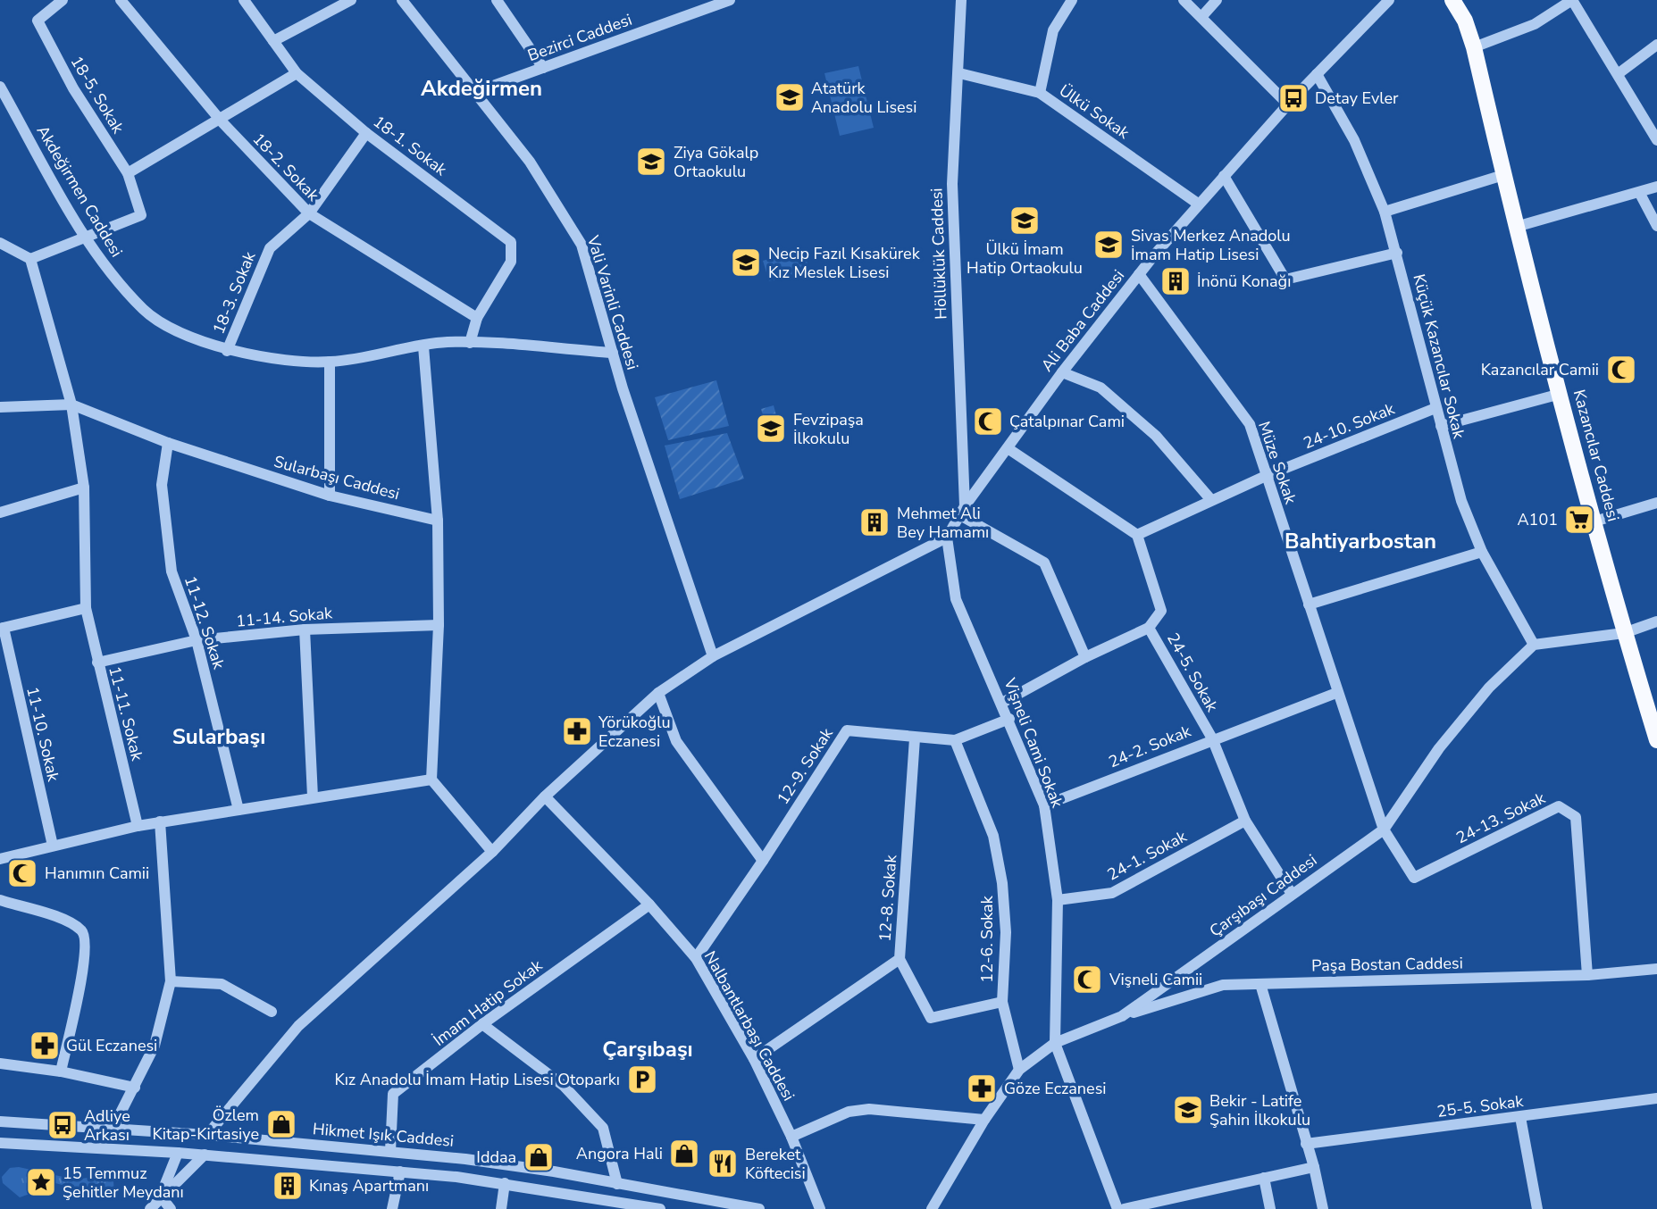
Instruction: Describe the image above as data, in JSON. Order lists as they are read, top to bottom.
{
  "streets": {
    "main road": ["Kazancılar Caddesi"],
    "street": [
      "Bezirci Caddesi",
      "18-5. Sokak",
      "Ülkü Sokak",
      "18-1. Sokak",
      "18-2. Sokak",
      "Akdeğirmen Caddesi",
      "Höllüklük Caddesi",
      "18-3. Sokak",
      "Vali Varinli Caddesi",
      "Ali Baba Caddesi",
      "Küçük Kazancılar Sokak",
      "24-10. Sokak",
      "Müze Sokak",
      "Sularbaşı Caddesi",
      "11-14. Sokak",
      "11-12. Sokak",
      "24-5. Sokak",
      "11-11. Sokak",
      "11-10. Sokak",
      "Vişneli Cami Sokak",
      "24-2. Sokak",
      "12-9. Sokak",
      "24-13. Sokak",
      "24-1. Sokak",
      "Çarşıbaşı Caddesi",
      "12-8. Sokak",
      "12-6. Sokak",
      "Paşa Bostan Caddesi",
      "İmam Hatip Sokak",
      "Nalbantlarbaşı Caddesi",
      "25-5. Sokak",
      "Hikmet Işık Caddesi"
    ]
  },
  "crossings": [
    ["Bezirci Caddesi", "Vali Varinli Caddesi"],
    ["18-5. Sokak", "Akdeğirmen Caddesi"],
    ["Ülkü Sokak", "Höllüklük Caddesi"],
    ["Ülkü Sokak", "Ali Baba Caddesi"],
    ["18-1. Sokak", "18-2. Sokak"],
    ["18-1. Sokak", "18-3. Sokak"],
    ["18-2. Sokak", "18-3. Sokak"],
    ["Akdeğirmen Caddesi", "18-3. Sokak"],
    ["Akdeğirmen Caddesi", "Vali Varinli Caddesi"],
    ["Höllüklük Caddesi", "Ali Baba Caddesi"],
    ["Ali Baba Caddesi", "Küçük Kazancılar Sokak"],
    ["Ali Baba Caddesi", "Müze Sokak"],
    ["Ali Baba Caddesi", "Vişneli Cami Sokak"],
    ["Küçük Kazancılar Sokak", "24-10. Sokak"],
    ["Küçük Kazancılar Sokak", "Çarşıbaşı Caddesi"],
    ["24-10. Sokak", "Müze Sokak"],
    ["24-10. Sokak", "24-5. Sokak"],
    ["Müze Sokak", "24-2. Sokak"],
    ["Müze Sokak", "24-13. Sokak"],
    ["Müze Sokak", "Çarşıbaşı Caddesi"],
    ["Sularbaşı Caddesi", "11-12. Sokak"],
    ["Sularbaşı Caddesi", "11-11. Sokak"],
    ["11-14. Sokak", "11-12. Sokak"],
    ["11-14. Sokak", "11-11. Sokak"],
    ["24-5. Sokak", "24-2. Sokak"],
    ["24-5. Sokak", "24-1. Sokak"],
    ["24-5. Sokak", "Çarşıbaşı Caddesi"],
    ["Vişneli Cami Sokak", "24-2. Sokak"],
    ["Vişneli Cami Sokak", "12-9. Sokak"],
    ["Vişneli Cami Sokak", "24-1. Sokak"],
    ["Vişneli Cami Sokak", "Çarşıbaşı Caddesi"],
    ["12-9. Sokak", "12-8. Sokak"],
    ["12-9. Sokak", "12-6. Sokak"],
    ["12-9. Sokak", "Nalbantlarbaşı Caddesi"],
    ["24-13. Sokak", "Çarşıbaşı Caddesi"],
    ["24-13. Sokak", "Paşa Bostan Caddesi"],
    ["Çarşıbaşı Caddesi", "12-6. Sokak"],
    ["Çarşıbaşı Caddesi", "Paşa Bostan Caddesi"],
    ["12-8. Sokak", "Nalbantlarbaşı Caddesi"],
    ["İmam Hatip Sokak", "Nalbantlarbaşı Caddesi"],
    ["İmam Hatip Sokak", "Hikmet Işık Caddesi"]
  ],
  "districts": [
    "Akdeğirmen",
    "Bahtiyarbostan",
    "Sularbaşı",
    "Çarşıbaşı"
  ],
  "places": {
    "school or university": [
      "Atatürk Anadolu Lisesi",
      "Ziya Gökalp Ortaokulu",
      "Ülkü İmam Hatip Ortaokulu",
      "Sivas Merkez Anadolu İmam Hatip Lisesi",
      "Necip Fazıl Kısakürek Kız Meslek Lisesi",
      "Fevzipaşa İlkokulu",
      "Bekir - Latife Şahin İlkokulu"
    ],
    "bus stop": ["Detay Evler", "Adliye Arkası"],
    "building": ["İnönü Konağı", "Mehmet Ali Bey Hamamı", "Kınaş Apartmanı"],
    "mosque": [
      "Kazancılar Camii",
      "Çatalpınar Cami",
      "Hanımın Camii",
      "Vişneli Camii"
    ],
    "supermarket": ["A101"],
    "pharmacy": ["Yörükoğlu Eczanesi", "Gül Eczanesi", "Göze Eczanesi"],
    "parking": ["Kız Anadolu İmam Hatip Lisesi Otoparkı"],
    "shop": ["Özlem Kitap-Kirtasiye", "Angora Hali", "Iddaa"],
    "restaurant": ["Bereket Köftecisi"],
    "place": ["15 Temmuz Şehitler Meydanı"]
  }
}
